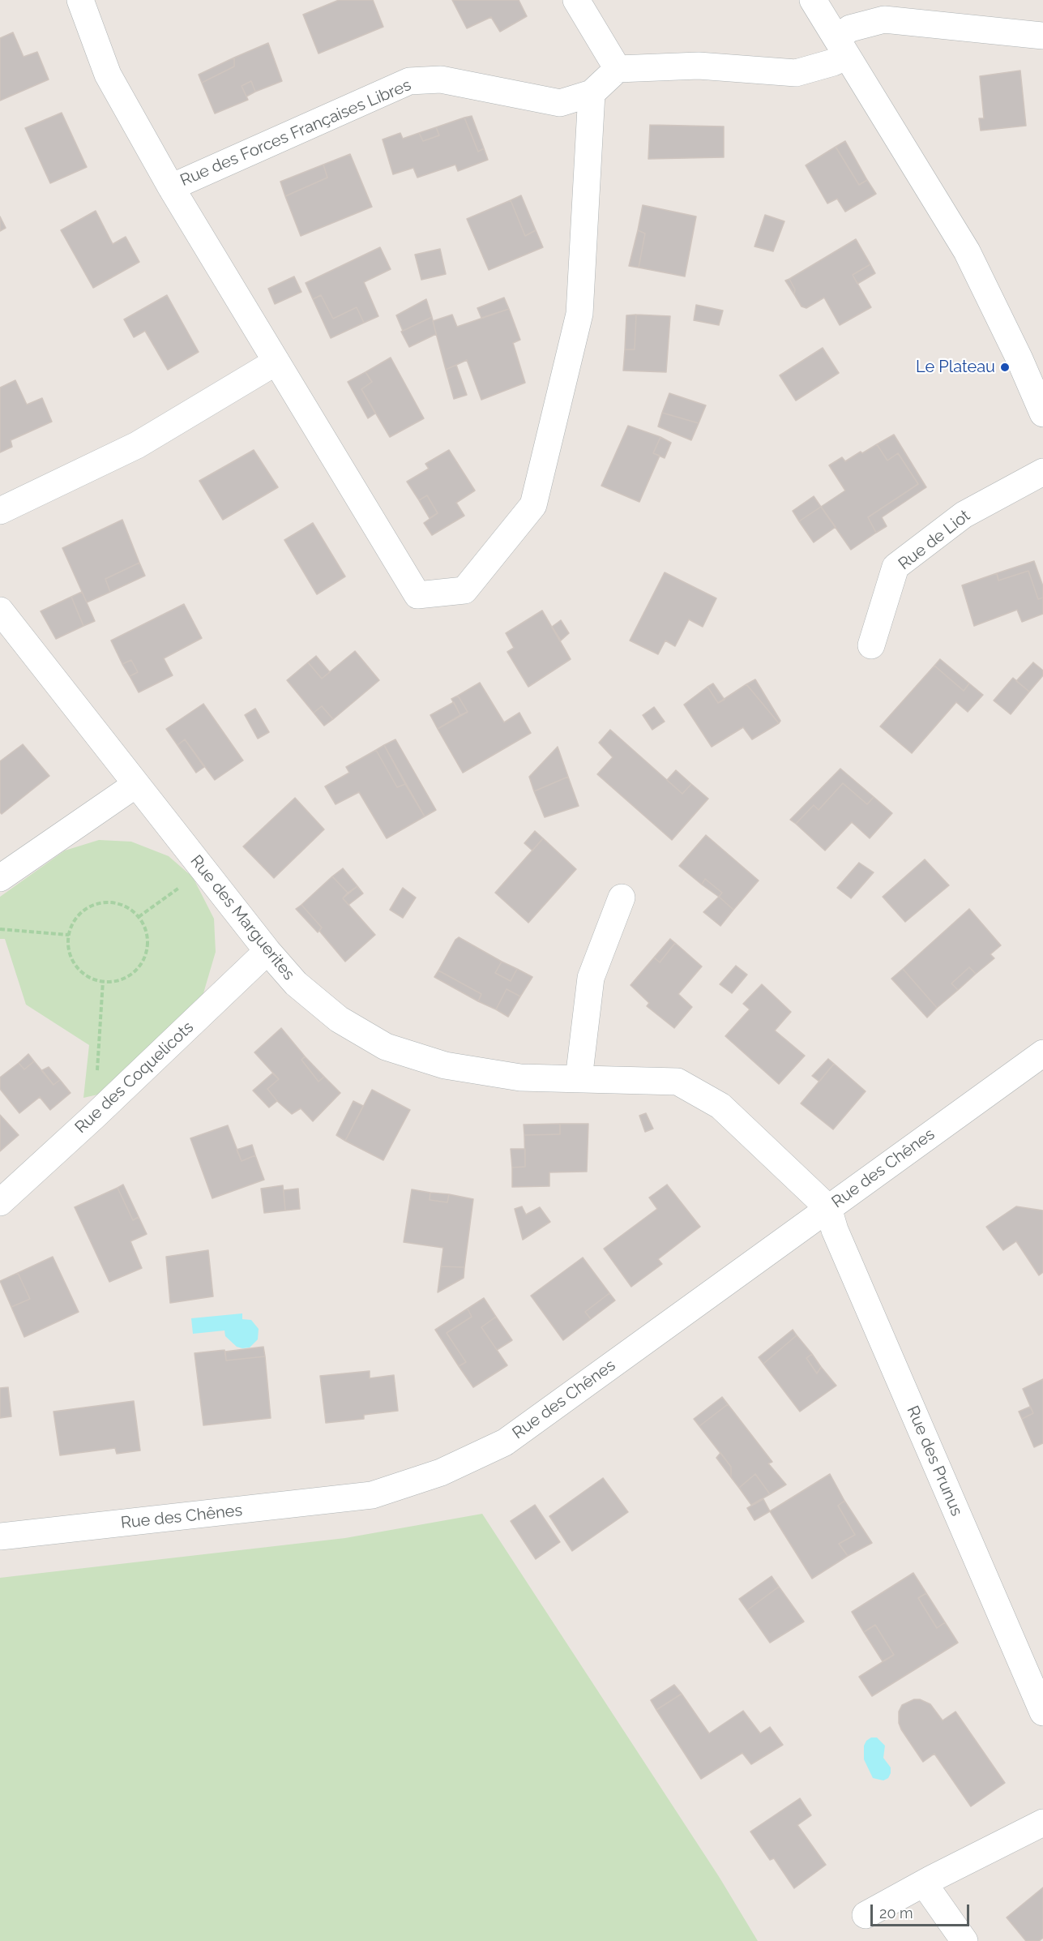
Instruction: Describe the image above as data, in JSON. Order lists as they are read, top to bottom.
{
  "streets": {
    "street": [
      "Rue des Forces Françaises Libres",
      "Rue de Liot",
      "Rue des Marguerites",
      "Rue des Coquelicots",
      "Rue des Chênes",
      "Rue des Prunus"
    ]
  },
  "crossings": [
    ["Rue des Marguerites", "Rue des Coquelicots"],
    ["Rue des Marguerites", "Rue des Chênes"],
    ["Rue des Marguerites", "Rue des Prunus"],
    ["Rue des Chênes", "Rue des Prunus"]
  ],
  "places": ["Le Plateau"],
  "scale_bar": "20 m"
}
